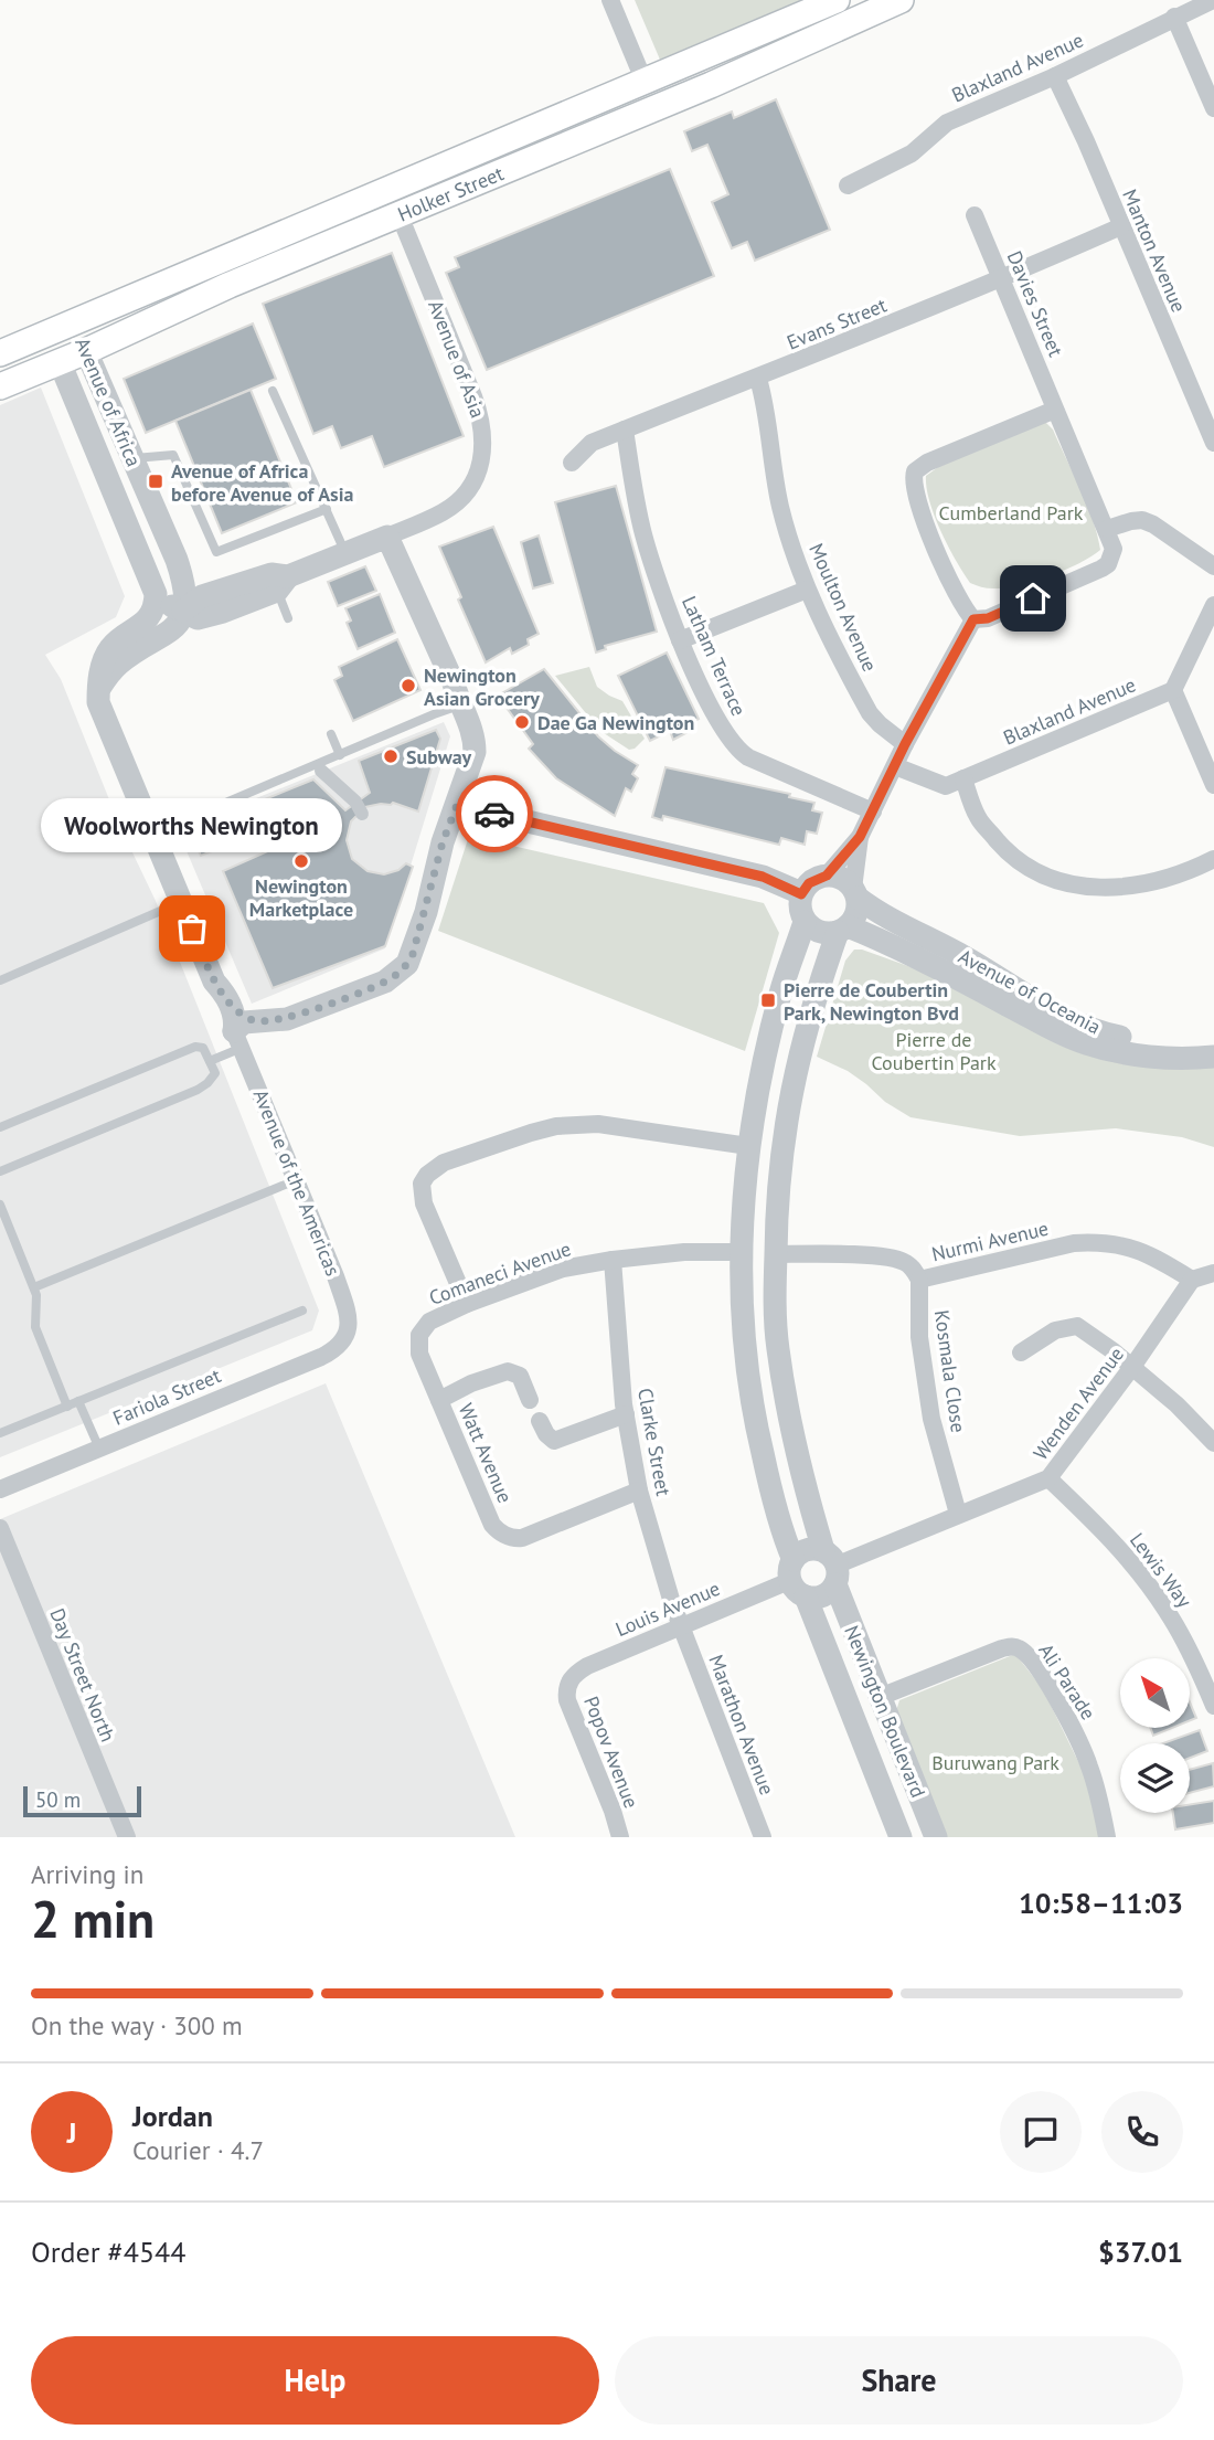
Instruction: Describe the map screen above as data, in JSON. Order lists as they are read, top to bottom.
{
  "streets": {
    "main road": ["Holker Street", "Avenue of Africa"],
    "street": [
      "Blaxland Avenue",
      "Manton Avenue",
      "Davies Street",
      "Evans Street",
      "Avenue of Asia",
      "Moulton Avenue",
      "Latham Terrace",
      "Avenue of Oceania",
      "Avenue of the Americas",
      "Nurmi Avenue",
      "Comaneci Avenue",
      "Kosmala Close",
      "Fariola Street",
      "Wenden Avenue",
      "Clarke Street",
      "Watt Avenue",
      "Lewis Way",
      "Louis Avenue",
      "Day Street North",
      "Ali Parade",
      "Newington Boulevard",
      "Marathon Avenue",
      "Popov Avenue"
    ]
  },
  "crossings": [
    ["Blaxland Avenue", "Manton Avenue"],
    ["Holker Street", "Avenue of Asia"],
    ["Holker Street", "Avenue of Africa"],
    ["Manton Avenue", "Evans Street"],
    ["Davies Street", "Evans Street"],
    ["Evans Street", "Moulton Avenue"],
    ["Evans Street", "Latham Terrace"],
    ["Avenue of Asia", "Avenue of Africa"],
    ["Avenue of Asia", "Avenue of the Americas"],
    ["Avenue of Africa", "Avenue of the Americas"],
    ["Avenue of Oceania", "Newington Boulevard"],
    ["Avenue of the Americas", "Fariola Street"],
    ["Nurmi Avenue", "Kosmala Close"],
    ["Nurmi Avenue", "Wenden Avenue"],
    ["Nurmi Avenue", "Newington Boulevard"],
    ["Comaneci Avenue", "Clarke Street"],
    ["Comaneci Avenue", "Watt Avenue"],
    ["Comaneci Avenue", "Newington Boulevard"],
    ["Kosmala Close", "Wenden Avenue"],
    ["Wenden Avenue", "Lewis Way"],
    ["Wenden Avenue", "Newington Boulevard"],
    ["Clarke Street", "Watt Avenue"],
    ["Clarke Street", "Louis Avenue"],
    ["Clarke Street", "Marathon Avenue"],
    ["Louis Avenue", "Newington Boulevard"],
    ["Louis Avenue", "Marathon Avenue"],
    ["Louis Avenue", "Popov Avenue"],
    ["Ali Parade", "Newington Boulevard"]
  ],
  "parks": ["Cumberland Park", "Pierre de Coubertin Park", "Buruwang Park"],
  "places": {
    "transit": ["Avenue of Africa before Avenue of Asia", "Pierre de Coubertin Park, Newington Bvd"],
    "other": [
      "Newington Asian Grocery",
      "Dae Ga Newington",
      "Subway",
      "Newington Marketplace",
      "Woolworths Newington"
    ]
  },
  "scale_bar": "50 m",
  "north": "top left",
  "page": {
    "bubble": "Woolworths Newington",
    "scale": "50 m",
    "heading": ["2 min", "Arriving in", "10:58–11:03"],
    "panel": [
      "Jordan",
      "Courier · 4.7",
      "Order #4544",
      "$37.01"
    ],
    "bar": "On the way · 300 m",
    "round": "J",
    "buttons": ["Help", "Share"]
  }
}
